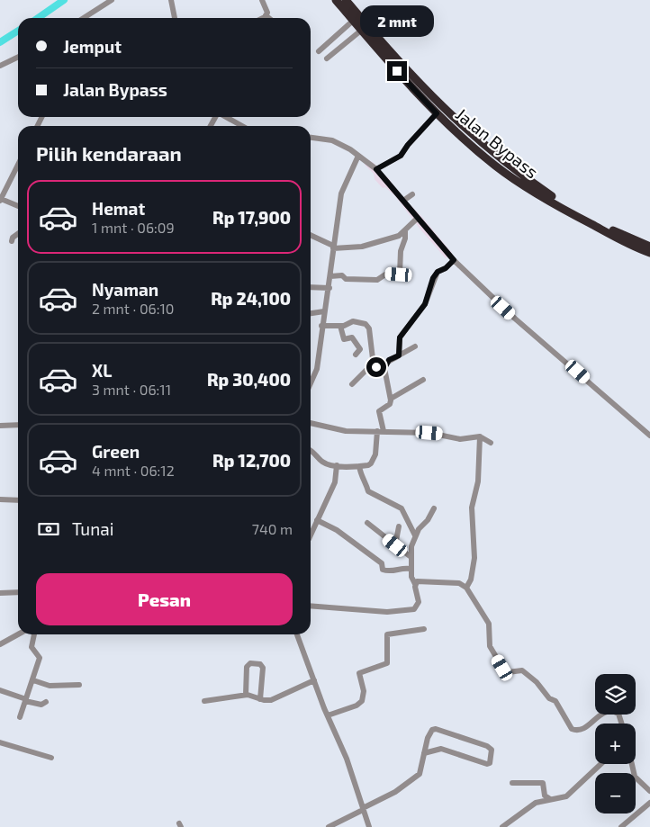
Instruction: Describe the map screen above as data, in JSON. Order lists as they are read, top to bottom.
{
  "streets": {
    "highway": ["Jalan Bypass"]
  },
  "page": {
    "bubble": "2 mnt",
    "banner": ["Jemput", "Jalan Bypass"],
    "heading": "Pilih kendaraan",
    "list": [
      {
        "name": "Hemat",
        "note": "1 mnt · 06:09",
        "value": "Rp 17,900"
      },
      {
        "name": "Nyaman",
        "note": "2 mnt · 06:10",
        "value": "Rp 24,100"
      },
      {
        "name": "XL",
        "note": "3 mnt · 06:11",
        "value": "Rp 30,400"
      },
      {
        "name": "Green",
        "note": "4 mnt · 06:12",
        "value": "Rp 12,700"
      }
    ],
    "pay": ["Tunai", "740 m"],
    "buttons": "Pesan",
    "map_buttons": ["+", "−"]
  }
}
